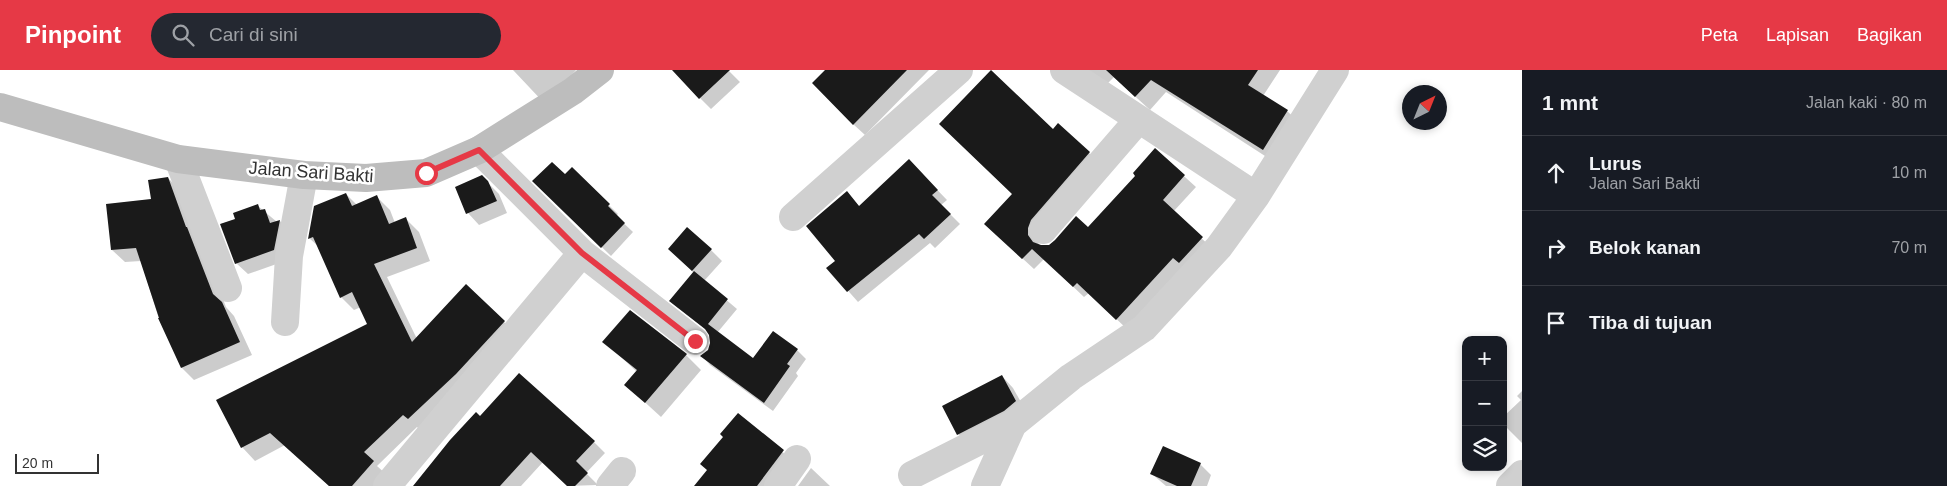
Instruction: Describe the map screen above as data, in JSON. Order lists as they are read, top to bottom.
{
  "streets": {
    "main road": ["Jalan Sari Bakti"]
  },
  "scale_bar": "20 m",
  "north": "top right",
  "page": {
    "header": "Pinpoint",
    "search": "Cari di sini",
    "nav": ["Peta", "Lapisan", "Bagikan"],
    "heading": ["1 mnt", "Jalan kaki · 80 m"],
    "list": [
      ["Lurus", "Jalan Sari Bakti", "10 m"],
      ["Belok kanan", "70 m"],
      "Tiba di tujuan"
    ],
    "map_buttons": ["+", "−"],
    "scale": "20 m"
  }
}
